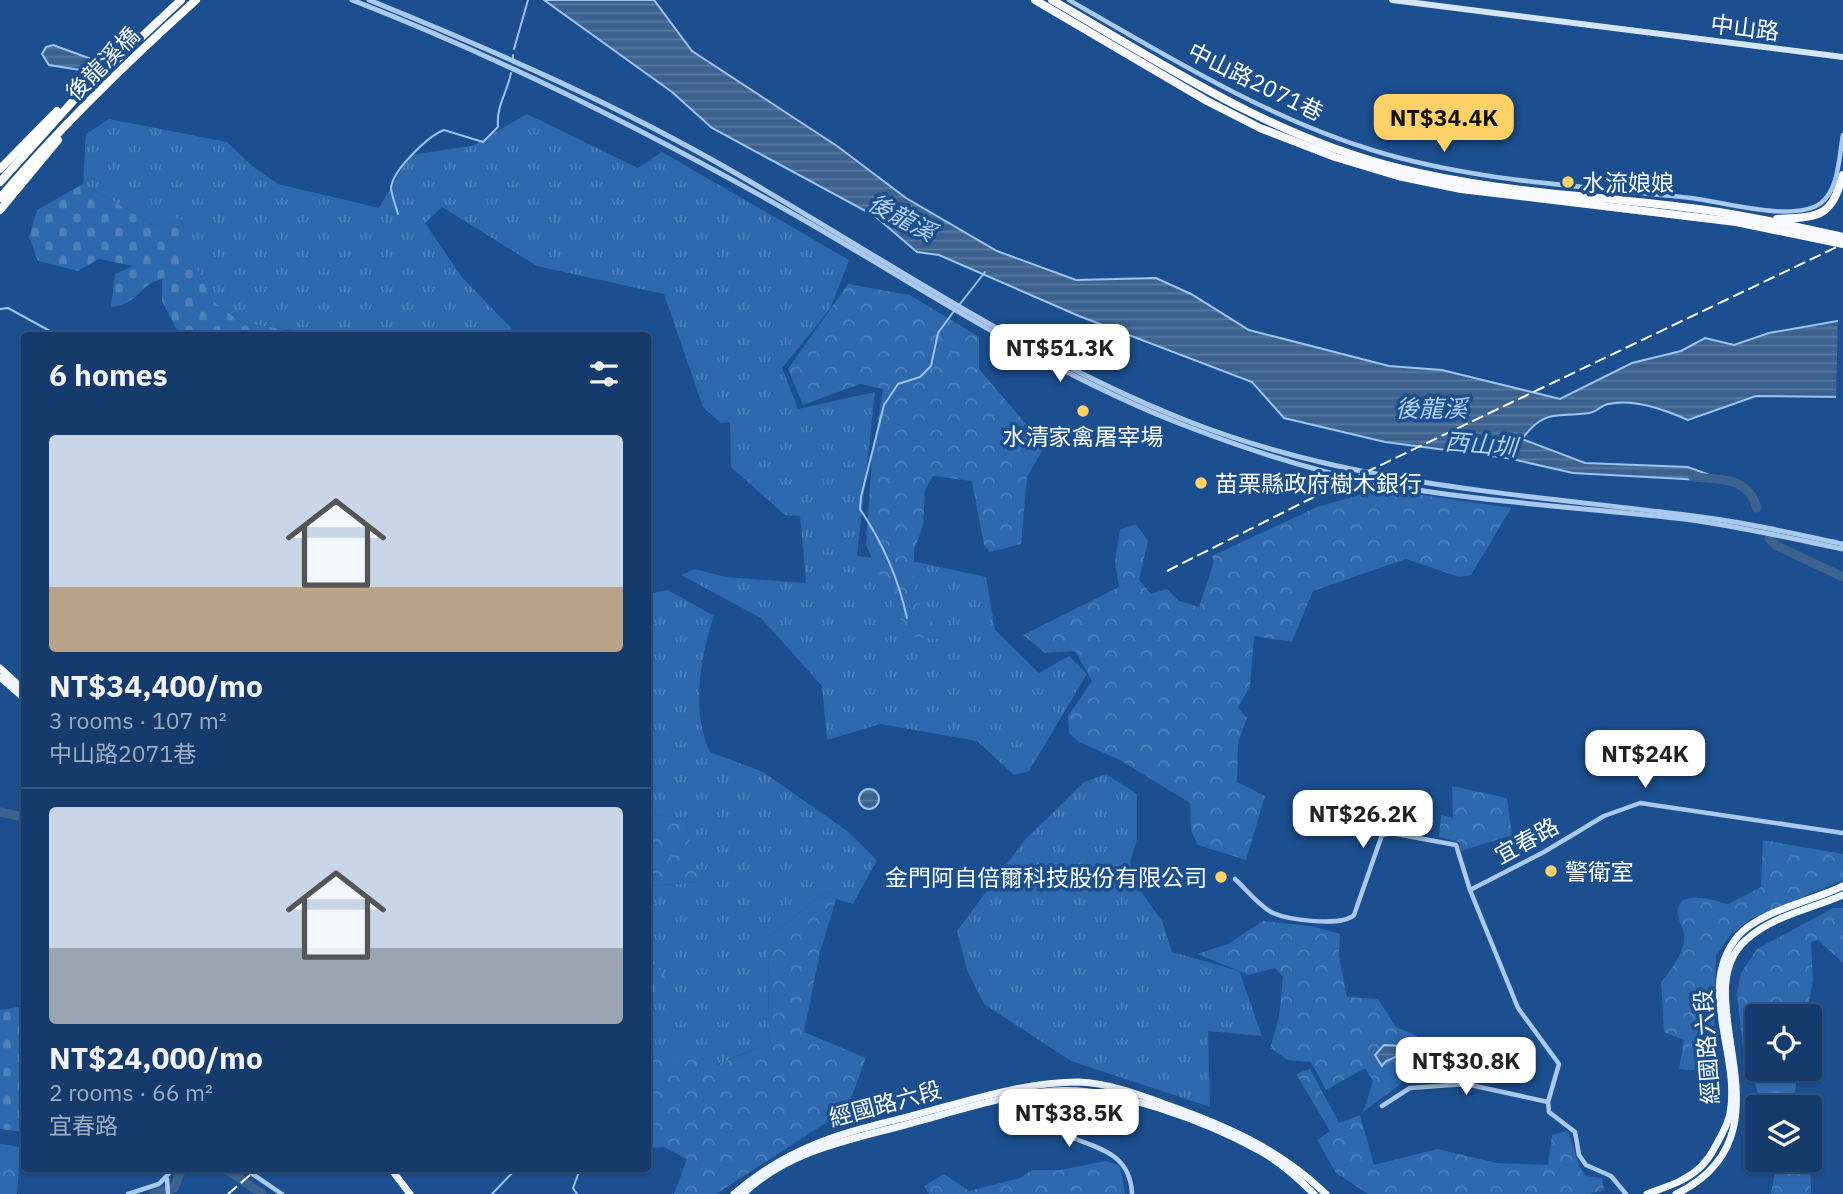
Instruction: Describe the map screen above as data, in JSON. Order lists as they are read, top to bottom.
{
  "streets": {
    "highway": ["後龍溪橋"],
    "main road": ["中山路", "經國路六段"],
    "street": ["中山路2071巷", "宜春路"]
  },
  "water": ["後龍溪", "西山圳"],
  "places": [
    "水流娘娘",
    "水清家禽屠宰場",
    "苗栗縣政府樹木銀行",
    "警衛室",
    "金門阿自倍爾科技股份有限公司"
  ],
  "page": {
    "price": [
      "NT$34.4K",
      "NT$51.3K",
      "NT$24K",
      "NT$26.2K",
      "NT$30.8K",
      "NT$38.5K"
    ],
    "heading": "6 homes",
    "list": [
      {
        "name": "NT$34,400/mo",
        "note": "3 rooms · 107 m² · 中山路2071巷"
      },
      {
        "name": "NT$24,000/mo",
        "note": "2 rooms · 66 m² · 宜春路"
      }
    ]
  }
}
